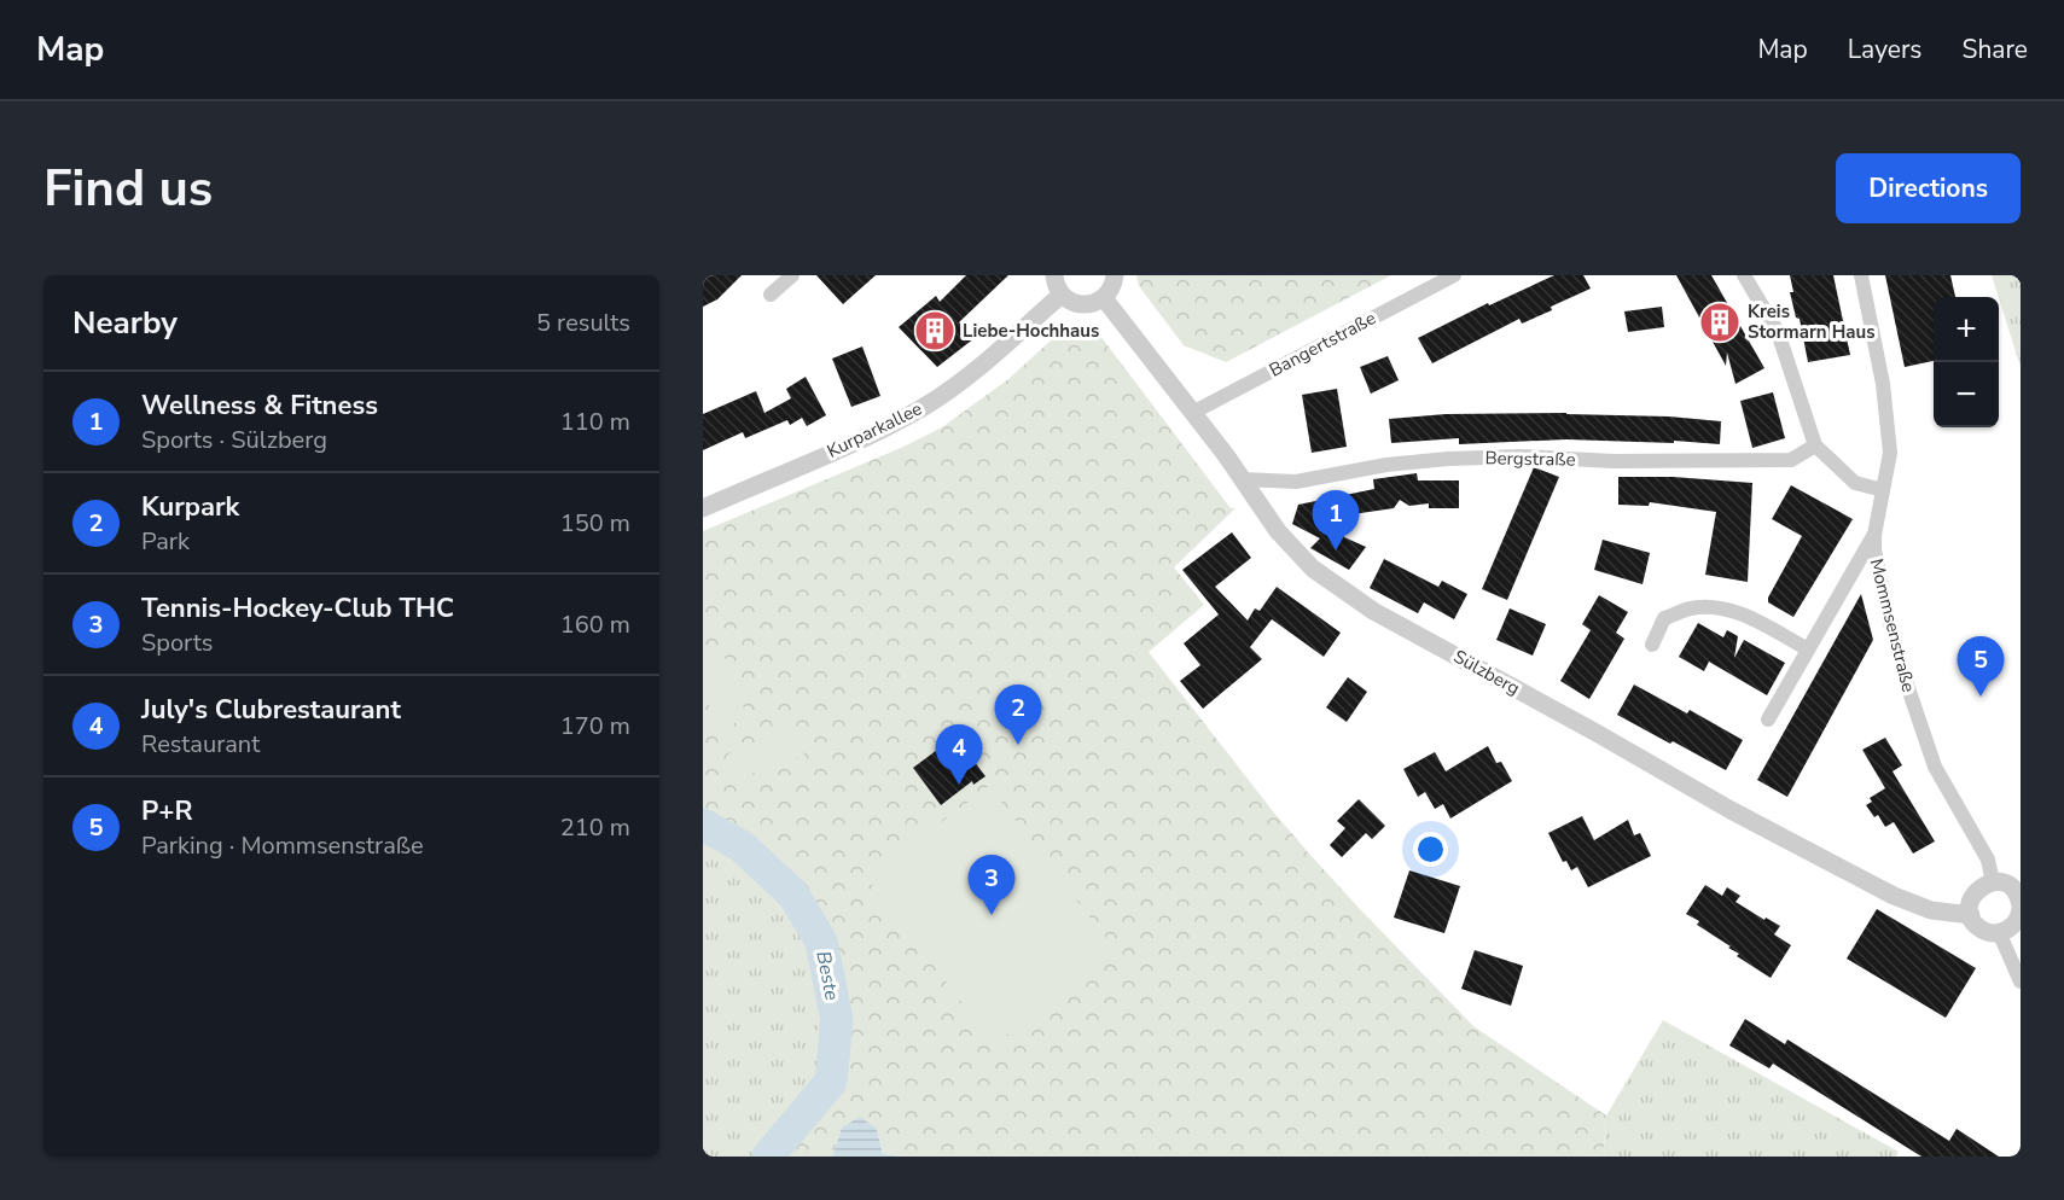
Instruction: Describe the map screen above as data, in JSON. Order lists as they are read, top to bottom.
{
  "streets": {
    "street": [
      "Bangertstraße",
      "Kurparkallee",
      "Bergstraße",
      "Mommsenstraße",
      "Sülzberg"
    ]
  },
  "crossings": [
    ["Bangertstraße", "Sülzberg"],
    ["Bergstraße", "Sülzberg"],
    ["Mommsenstraße", "Sülzberg"]
  ],
  "water": ["Beste"],
  "places": {
    "building": ["Kreis Stormarn Haus", "Liebe-Hochhaus"]
  },
  "page": {
    "header": "Map",
    "nav": ["Map", "Layers", "Share"],
    "buttons": "Directions",
    "title": "Find us",
    "heading": ["Nearby", "5 results"],
    "map_buttons": ["+", "−"],
    "list": [
      {
        "mark": "1",
        "name": "Wellness & Fitness",
        "note": "Sports · Sülzberg",
        "value": "110 m"
      },
      {
        "mark": "2",
        "name": "Kurpark",
        "note": "Park",
        "value": "150 m"
      },
      {
        "mark": "3",
        "name": "Tennis-Hockey-Club THC",
        "note": "Sports",
        "value": "160 m"
      },
      {
        "mark": "4",
        "name": "July's Clubrestaurant",
        "note": "Restaurant",
        "value": "170 m"
      },
      {
        "mark": "5",
        "name": "P+R",
        "note": "Parking · Mommsenstraße",
        "value": "210 m"
      }
    ],
    "pins": [
      "1",
      "5",
      "2",
      "4",
      "3"
    ]
  }
}
